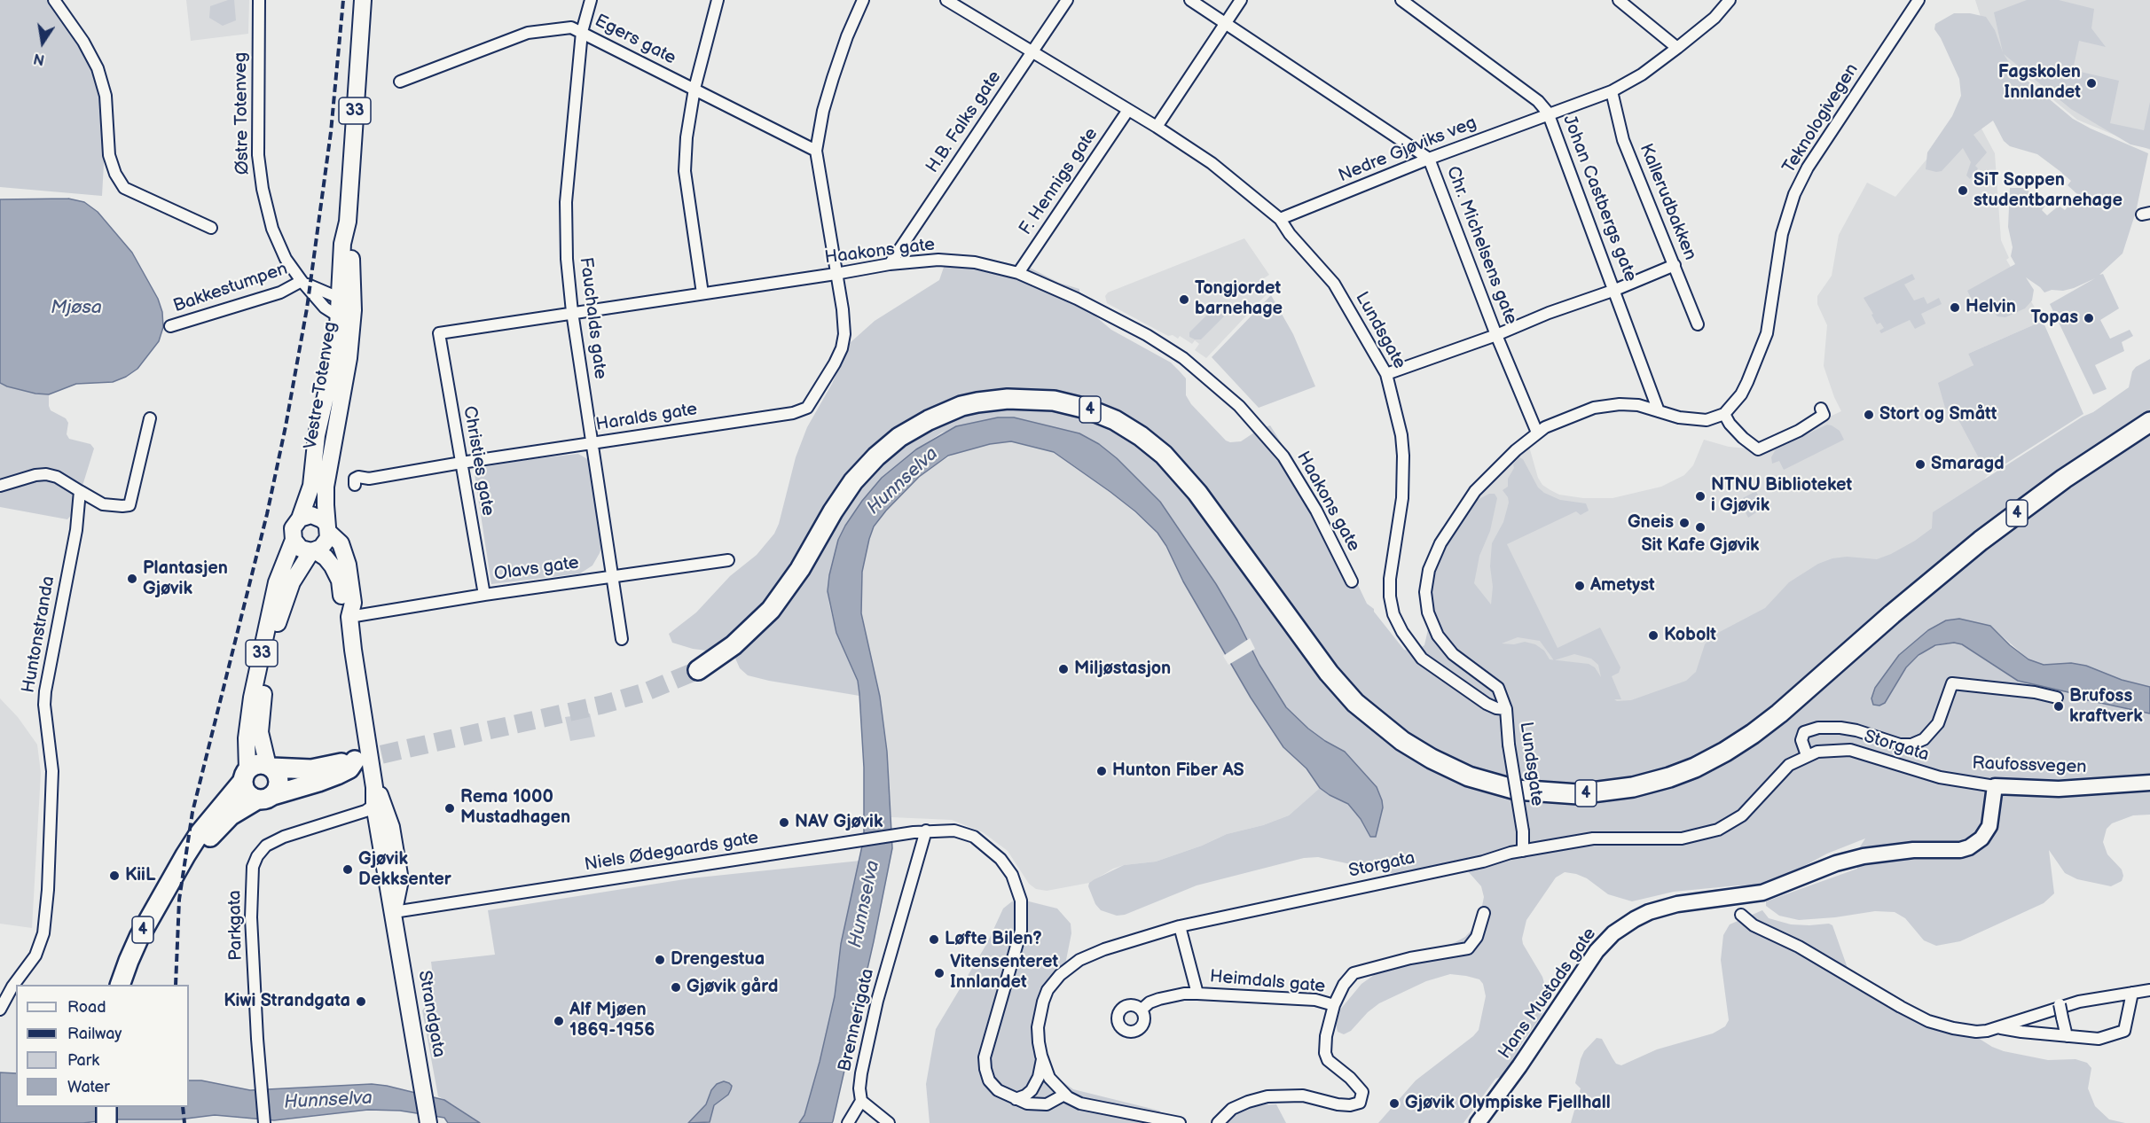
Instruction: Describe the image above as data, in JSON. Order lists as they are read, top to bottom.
{
  "streets": {
    "highway": ["4"],
    "main road": [
      "33",
      "Vestre Totenveg",
      "Raufossvegen",
      "Hans Mustads gate",
      "Strandgata"
    ],
    "street": [
      "Egers gate",
      "Østre Totenveg",
      "Teknologivegen",
      "H.B. Falks gate",
      "Nedre Gjøviks veg",
      "F. Hennigs gate",
      "Johan Castbergs gate",
      "Kallerudbakken",
      "Chr. Michelsens gate",
      "Haakons gate",
      "Bakkestumpen",
      "Fauchalds gate",
      "Lundsgate",
      "Haralds gate",
      "Christies gate",
      "Olavs gate",
      "Huntonstranda",
      "Storgata",
      "Niels Ødegaards gate",
      "Parkgata",
      "Heimdals gate",
      "Brennerigata"
    ]
  },
  "crossings": [
    ["Egers gate", "Fauchalds gate"],
    ["Egers gate", "Haralds gate"],
    ["33", "Vestre Totenveg"],
    ["33", "4"],
    ["33", "Strandgata"],
    ["Østre Totenveg", "Bakkestumpen"],
    ["Østre Totenveg", "Vestre Totenveg"],
    ["H.B. Falks gate", "Haakons gate"],
    ["H.B. Falks gate", "Lundsgate"],
    ["Nedre Gjøviks veg", "Johan Castbergs gate"],
    ["Nedre Gjøviks veg", "Kallerudbakken"],
    ["Nedre Gjøviks veg", "Chr. Michelsens gate"],
    ["Nedre Gjøviks veg", "Lundsgate"],
    ["F. Hennigs gate", "Haakons gate"],
    ["F. Hennigs gate", "Lundsgate"],
    ["Haakons gate", "Fauchalds gate"],
    ["Haakons gate", "Haralds gate"],
    ["Haakons gate", "Christies gate"],
    ["Fauchalds gate", "Haralds gate"],
    ["Fauchalds gate", "Olavs gate"],
    ["Lundsgate", "Storgata"],
    ["Vestre Totenveg", "Strandgata"],
    ["Haralds gate", "Christies gate"],
    ["Christies gate", "Olavs gate"],
    ["Olavs gate", "Strandgata"],
    ["Storgata", "Raufossvegen"],
    ["Storgata", "Niels Ødegaards gate"],
    ["Storgata", "Heimdals gate"],
    ["Raufossvegen", "Hans Mustads gate"],
    ["Niels Ødegaards gate", "Strandgata"],
    ["Niels Ødegaards gate", "Brennerigata"],
    ["Parkgata", "Strandgata"]
  ],
  "water": ["Mjøsa", "Hunnselva"],
  "places": [
    "Fagskolen Innlandet",
    "SiT Soppen studentbarnehage",
    "Tongjordet barnehage",
    "Helvin",
    "Topas",
    "Stort og Smått",
    "Smaragd",
    "NTNU Biblioteket i Gjøvik",
    "Gneis",
    "Sit Kafe Gjøvik",
    "Plantasjen Gjøvik",
    "Ametyst",
    "Kobolt",
    "Miljøstasjon",
    "Brufoss kraftverk",
    "Hunton Fiber AS",
    "Rema 1000 Mustadhagen",
    "NAV Gjøvik",
    "Gjøvik Dekksenter",
    "KiiL",
    "Løfte Bilen?",
    "Drengestua",
    "Vitensenteret Innlandet",
    "Gjøvik gård",
    "Kiwi Strandgata",
    "Alf Mjøen 1869-1956",
    "Gjøvik Olympiske Fjellhall"
  ],
  "legend": [
    "Road",
    "Railway",
    "Park",
    "Water"
  ],
  "north": "bottom"
}
